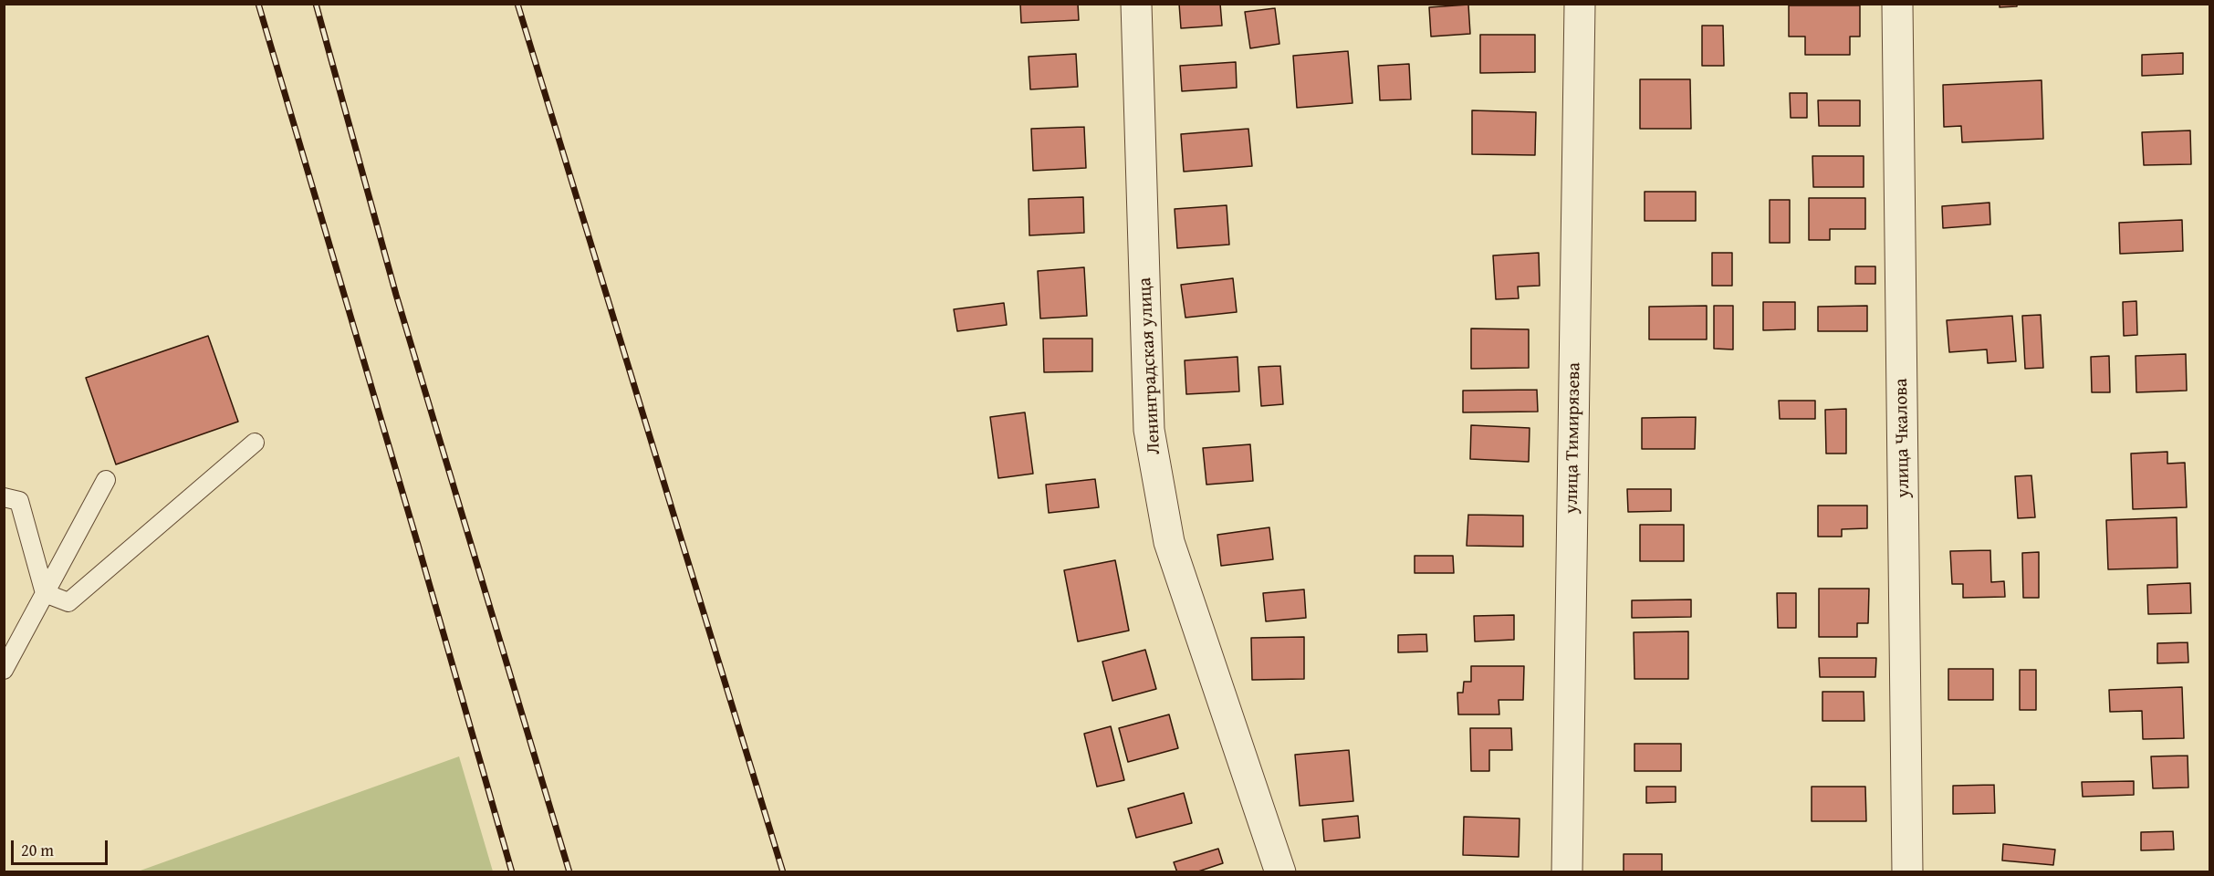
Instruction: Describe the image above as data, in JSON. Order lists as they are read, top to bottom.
{
  "streets": {
    "street": ["Ленинградская улица", "улица Тимирязева", "улица Чкалова"]
  },
  "scale_bar": "20 m"
}
